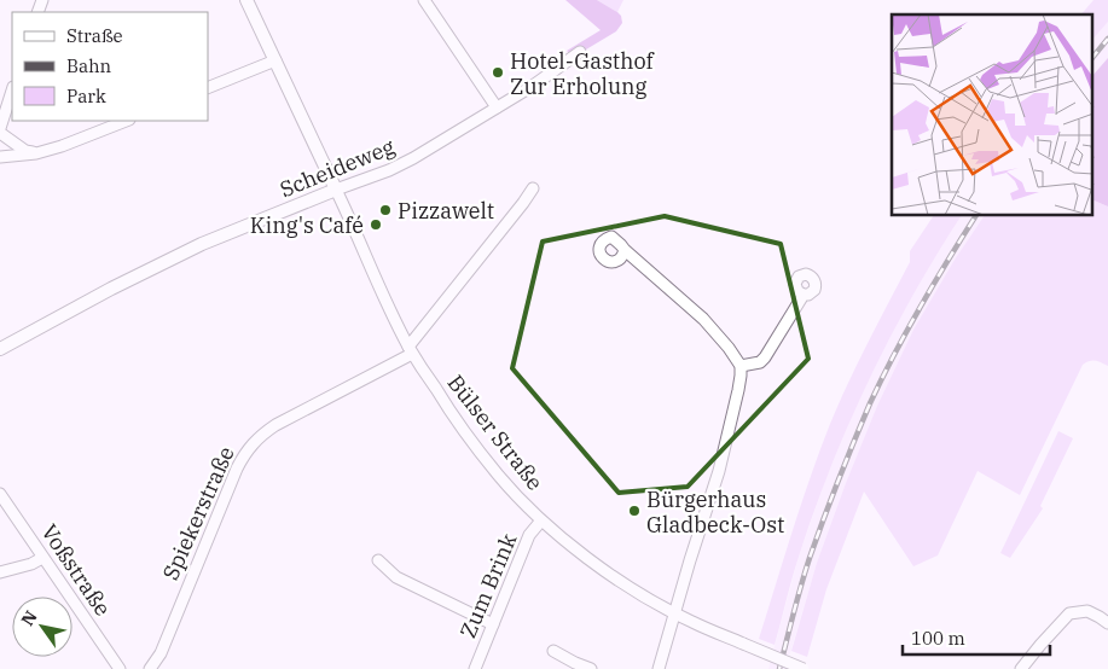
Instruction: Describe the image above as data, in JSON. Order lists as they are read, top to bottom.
{
  "streets": {
    "street": [
      "Scheideweg",
      "Bülser Straße",
      "Spiekerstraße",
      "Voßstraße",
      "Zum Brink"
    ]
  },
  "crossings": [
    ["Scheideweg", "Bülser Straße"],
    ["Bülser Straße", "Spiekerstraße"],
    ["Bülser Straße", "Zum Brink"]
  ],
  "places": [
    "Hotel-Gasthof Zur Erholung",
    "Pizzawelt",
    "King's Café",
    "Bürgerhaus Gladbeck-Ost"
  ],
  "legend": ["Straße", "Bahn", "Park"],
  "scale_bar": "100 m",
  "north": "top left"
}
